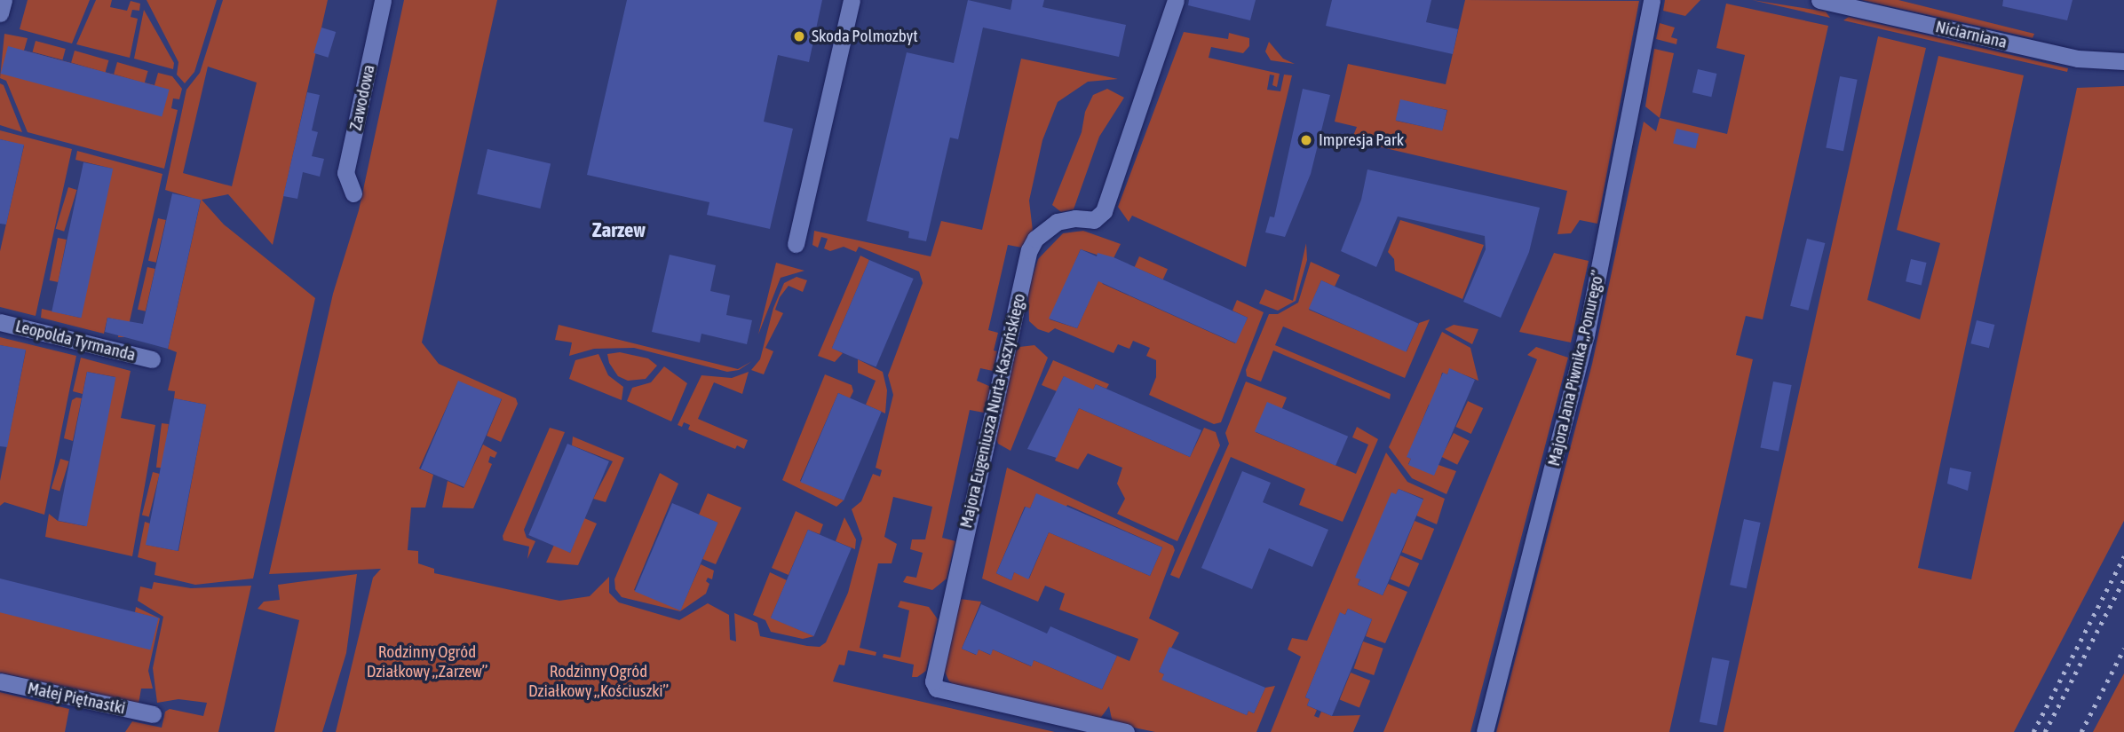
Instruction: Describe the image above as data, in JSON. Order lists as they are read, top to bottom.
{
  "streets": {
    "street": [
      "Niciarniana",
      "Zawodowa",
      "Leopolda Tyrmanda",
      "Majora Jana Piwnika „Ponurego”",
      "Majora Eugeniusza Nurta-Kaszyńskiego",
      "Małej Piętnastki"
    ]
  },
  "districts": ["Zarzew"],
  "parks": ["Rodzinny Ogród Działkowy „Zarzew”", "Rodzinny Ogród Działkowy „Kościuszki”"],
  "places": ["Skoda Polmozbyt", "Impresja Park"]
}
